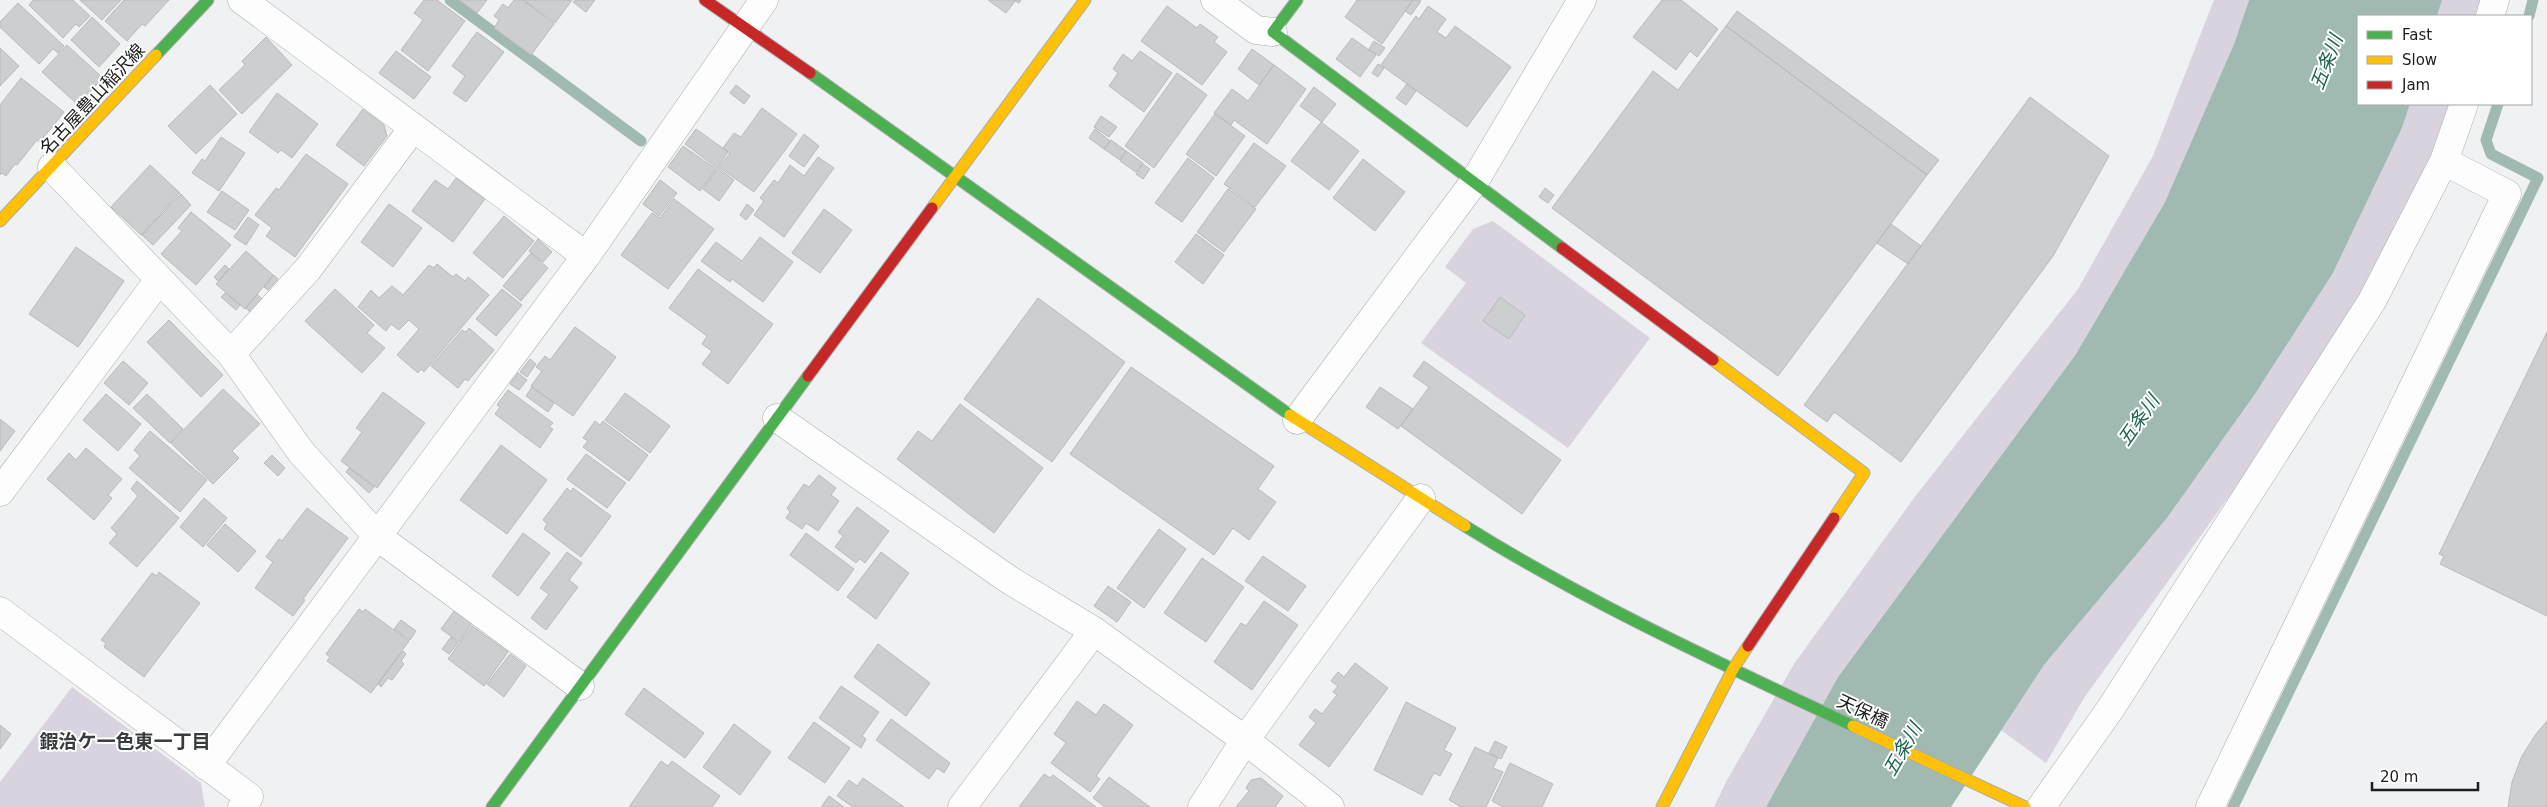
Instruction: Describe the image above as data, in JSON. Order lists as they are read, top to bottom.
{
  "streets": {
    "street": ["名古屋豊山稲沢線", "天保橋"]
  },
  "districts": ["鍜治ケ一色東一丁目"],
  "water": ["五条川"],
  "legend": ["Fast", "Slow", "Jam"],
  "scale_bar": "20 m"
}
